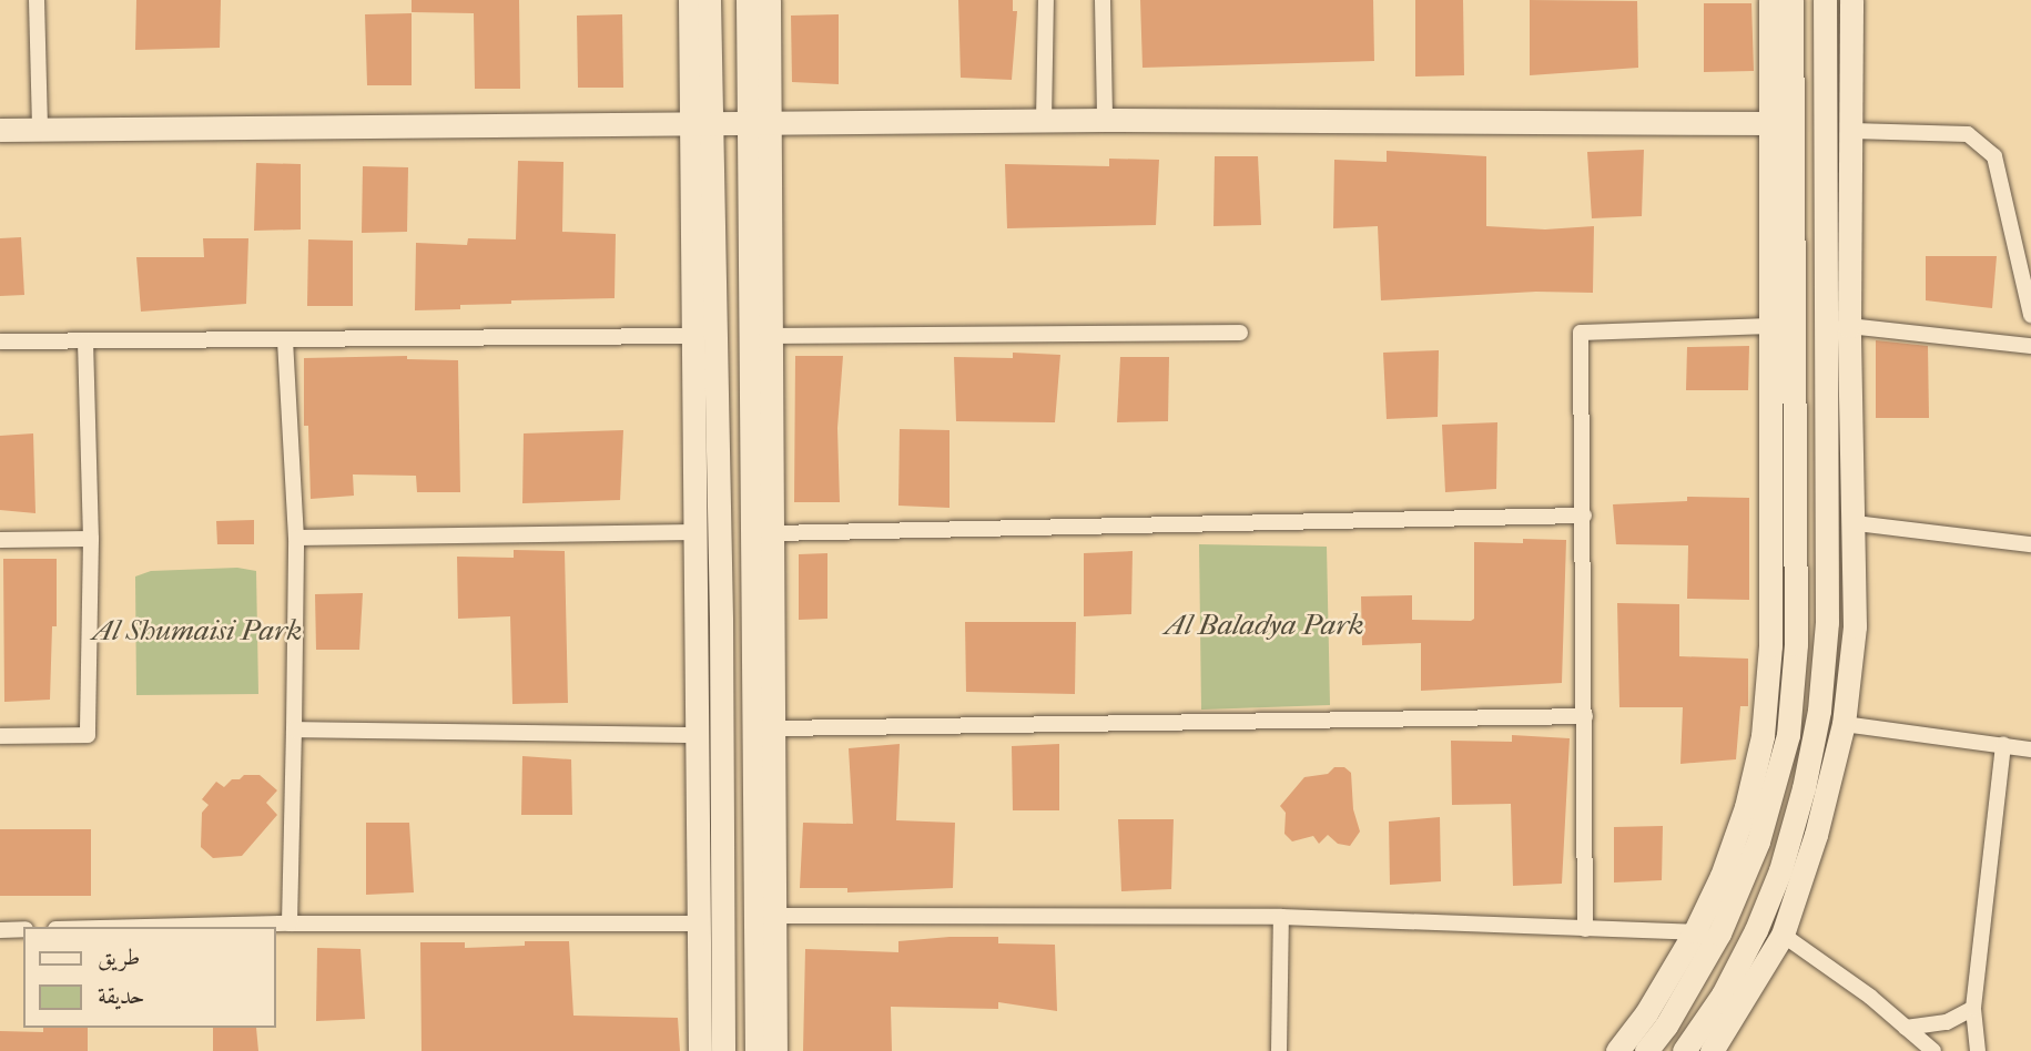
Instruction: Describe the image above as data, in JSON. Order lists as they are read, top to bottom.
{
  "parks": ["Al Baladya Park", "Al Shumaisi Park"],
  "legend": ["طريق", "حديقة"]
}
